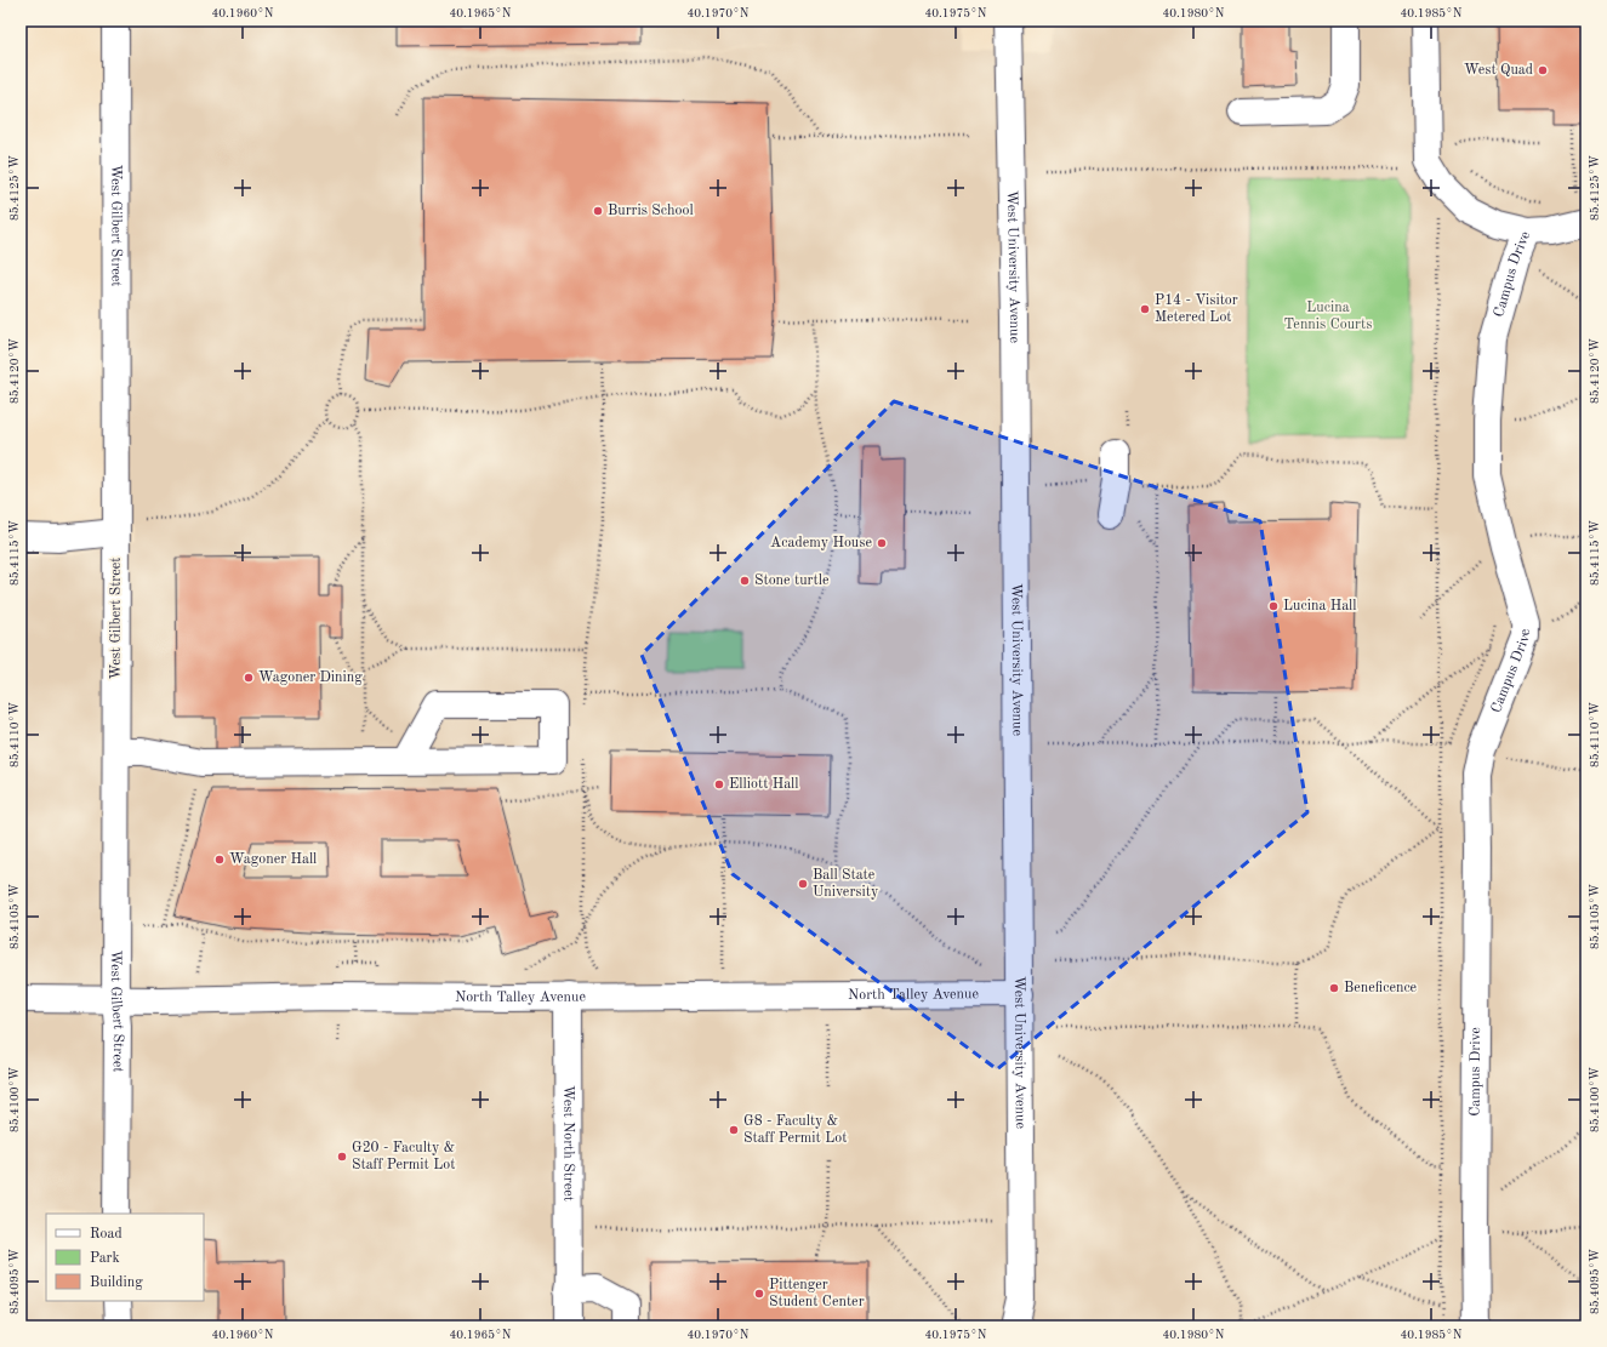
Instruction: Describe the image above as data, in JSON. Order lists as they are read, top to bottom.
{
  "streets": {
    "street": [
      "West Gilbert Street",
      "West University Avenue",
      "Campus Drive",
      "North Talley Avenue",
      "West North Street"
    ]
  },
  "crossings": [
    ["West Gilbert Street", "North Talley Avenue"],
    ["West University Avenue", "North Talley Avenue"],
    ["North Talley Avenue", "West North Street"]
  ],
  "parks": ["Lucina Tennis Courts"],
  "places": [
    "West Quad",
    "Burris School",
    "P14 - Visitor Metered Lot",
    "Academy House",
    "Stone turtle",
    "Lucina Hall",
    "Wagoner Dining",
    "Elliott Hall",
    "Wagoner Hall",
    "Ball State University",
    "Beneficence",
    "G8 - Faculty & Staff Permit Lot",
    "G20 - Faculty & Staff Permit Lot",
    "Pittenger Student Center"
  ],
  "legend": ["Road", "Park", "Building"],
  "coordinates": [
    "40.1960°N",
    "40.1965°N",
    "40.1970°N",
    "40.1975°N",
    "40.1980°N",
    "40.1985°N",
    "85.4125°W",
    "85.4120°W",
    "85.4115°W",
    "85.4110°W",
    "85.4105°W",
    "85.4100°W",
    "85.4095°W"
  ]
}
